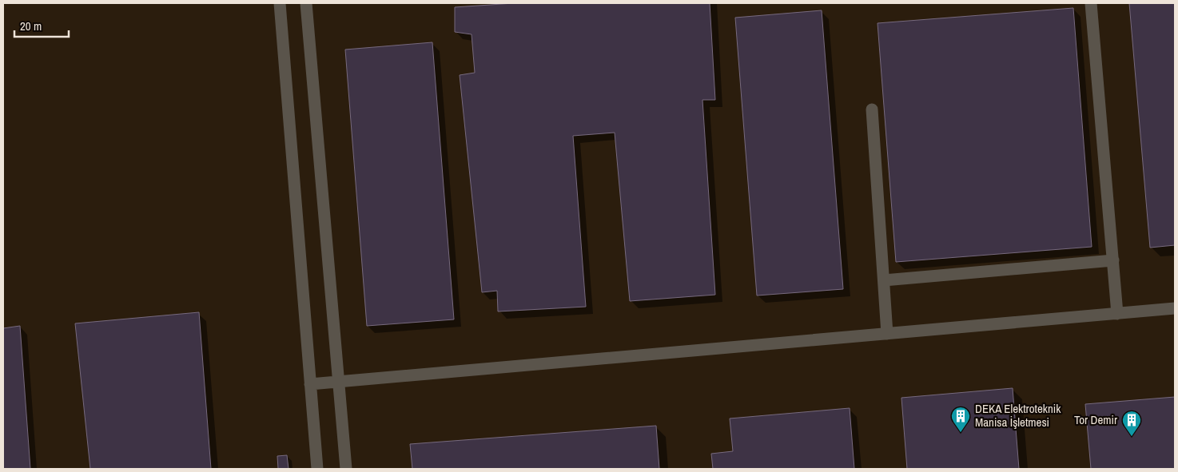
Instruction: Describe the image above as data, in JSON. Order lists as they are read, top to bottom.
{
  "places": {
    "building": ["DEKA Elektroteknik Manisa İşletmesi", "Tor Demir"]
  },
  "scale_bar": "20 m"
}
